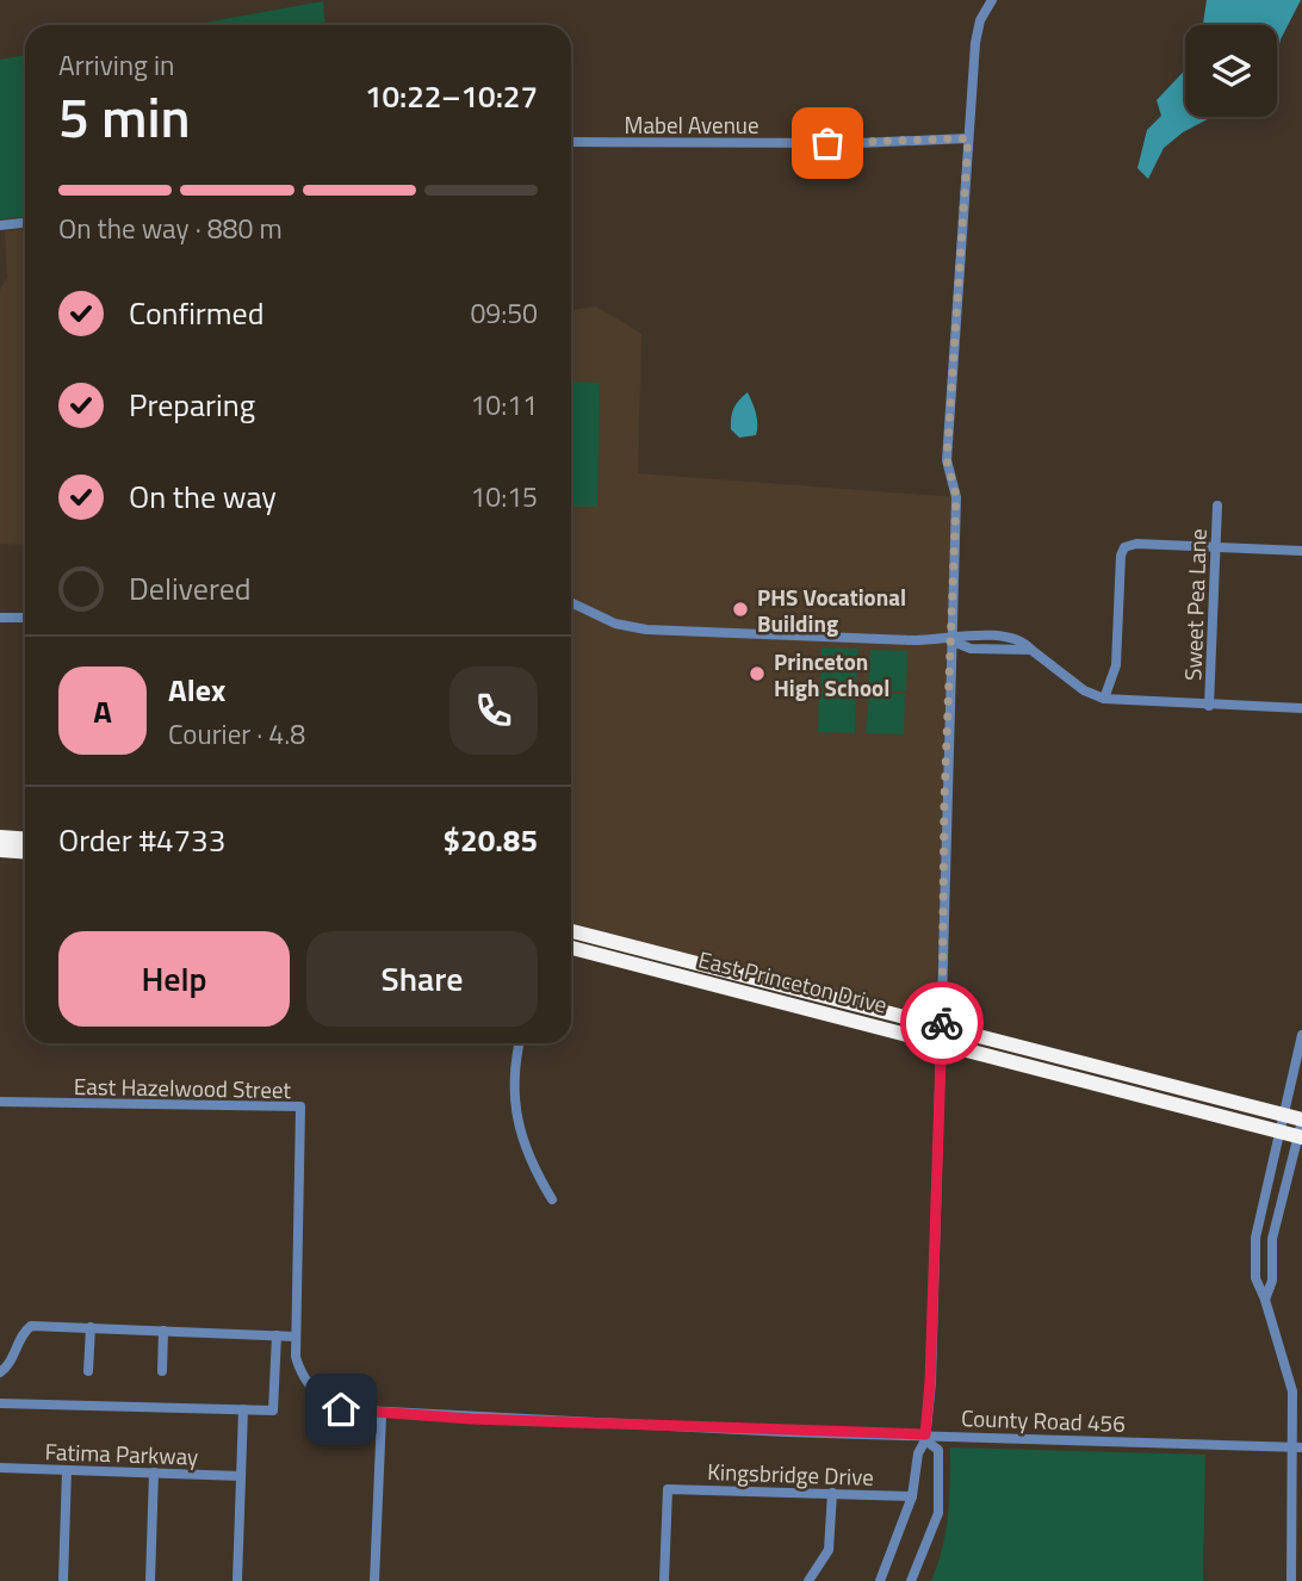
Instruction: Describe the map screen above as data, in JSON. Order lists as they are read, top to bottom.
{
  "streets": {
    "highway": ["East Princeton Drive"],
    "street": [
      "Mabel Avenue",
      "Sweet Pea Lane",
      "East Hazelwood Street",
      "County Road 456",
      "Fatima Parkway",
      "Kingsbridge Drive"
    ]
  },
  "crossings": [
    ["East Hazelwood Street", "County Road 456"]
  ],
  "places": ["PHS Vocational Building", "Princeton High School"],
  "page": {
    "heading": ["5 min", "Arriving in", "10:22–10:27"],
    "panel": [
      "Alex",
      "Courier · 4.8",
      "Order #4733",
      "$20.85"
    ],
    "bar": "On the way · 880 m",
    "list": [
      ["Confirmed", "09:50"],
      ["Preparing", "10:11"],
      ["On the way", "10:15"],
      "Delivered"
    ],
    "round": "A",
    "buttons": ["Help", "Share"]
  }
}
